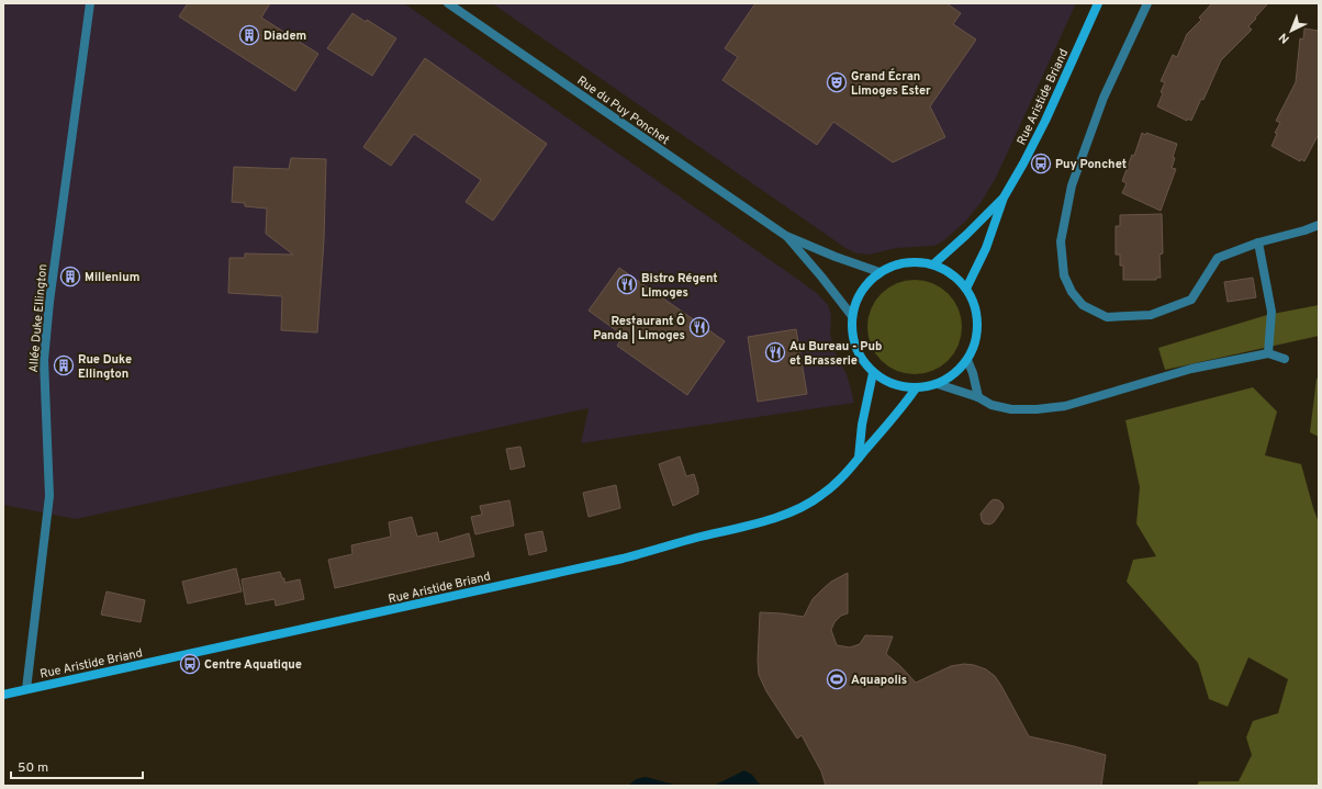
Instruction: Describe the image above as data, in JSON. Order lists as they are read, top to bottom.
{
  "streets": {
    "street": ["Rue Aristide Briand", "Rue du Puy Ponchet", "Allée Duke Ellington"]
  },
  "crossings": [
    ["Rue Aristide Briand", "Rue du Puy Ponchet"],
    ["Rue Aristide Briand", "Allée Duke Ellington"]
  ],
  "places": {
    "building": ["Diadem", "Millenium", "Rue Duke Ellington"],
    "theatre": ["Grand Écran Limoges Ester"],
    "bus stop": ["Puy Ponchet", "Centre Aquatique"],
    "restaurant": ["Bistro Régent Limoges", "Restaurant Ô Panda | Limoges", "Au Bureau - Pub et Brasserie"],
    "sports": ["Aquapolis"]
  },
  "scale_bar": "50 m",
  "north": "bottom left"
}
